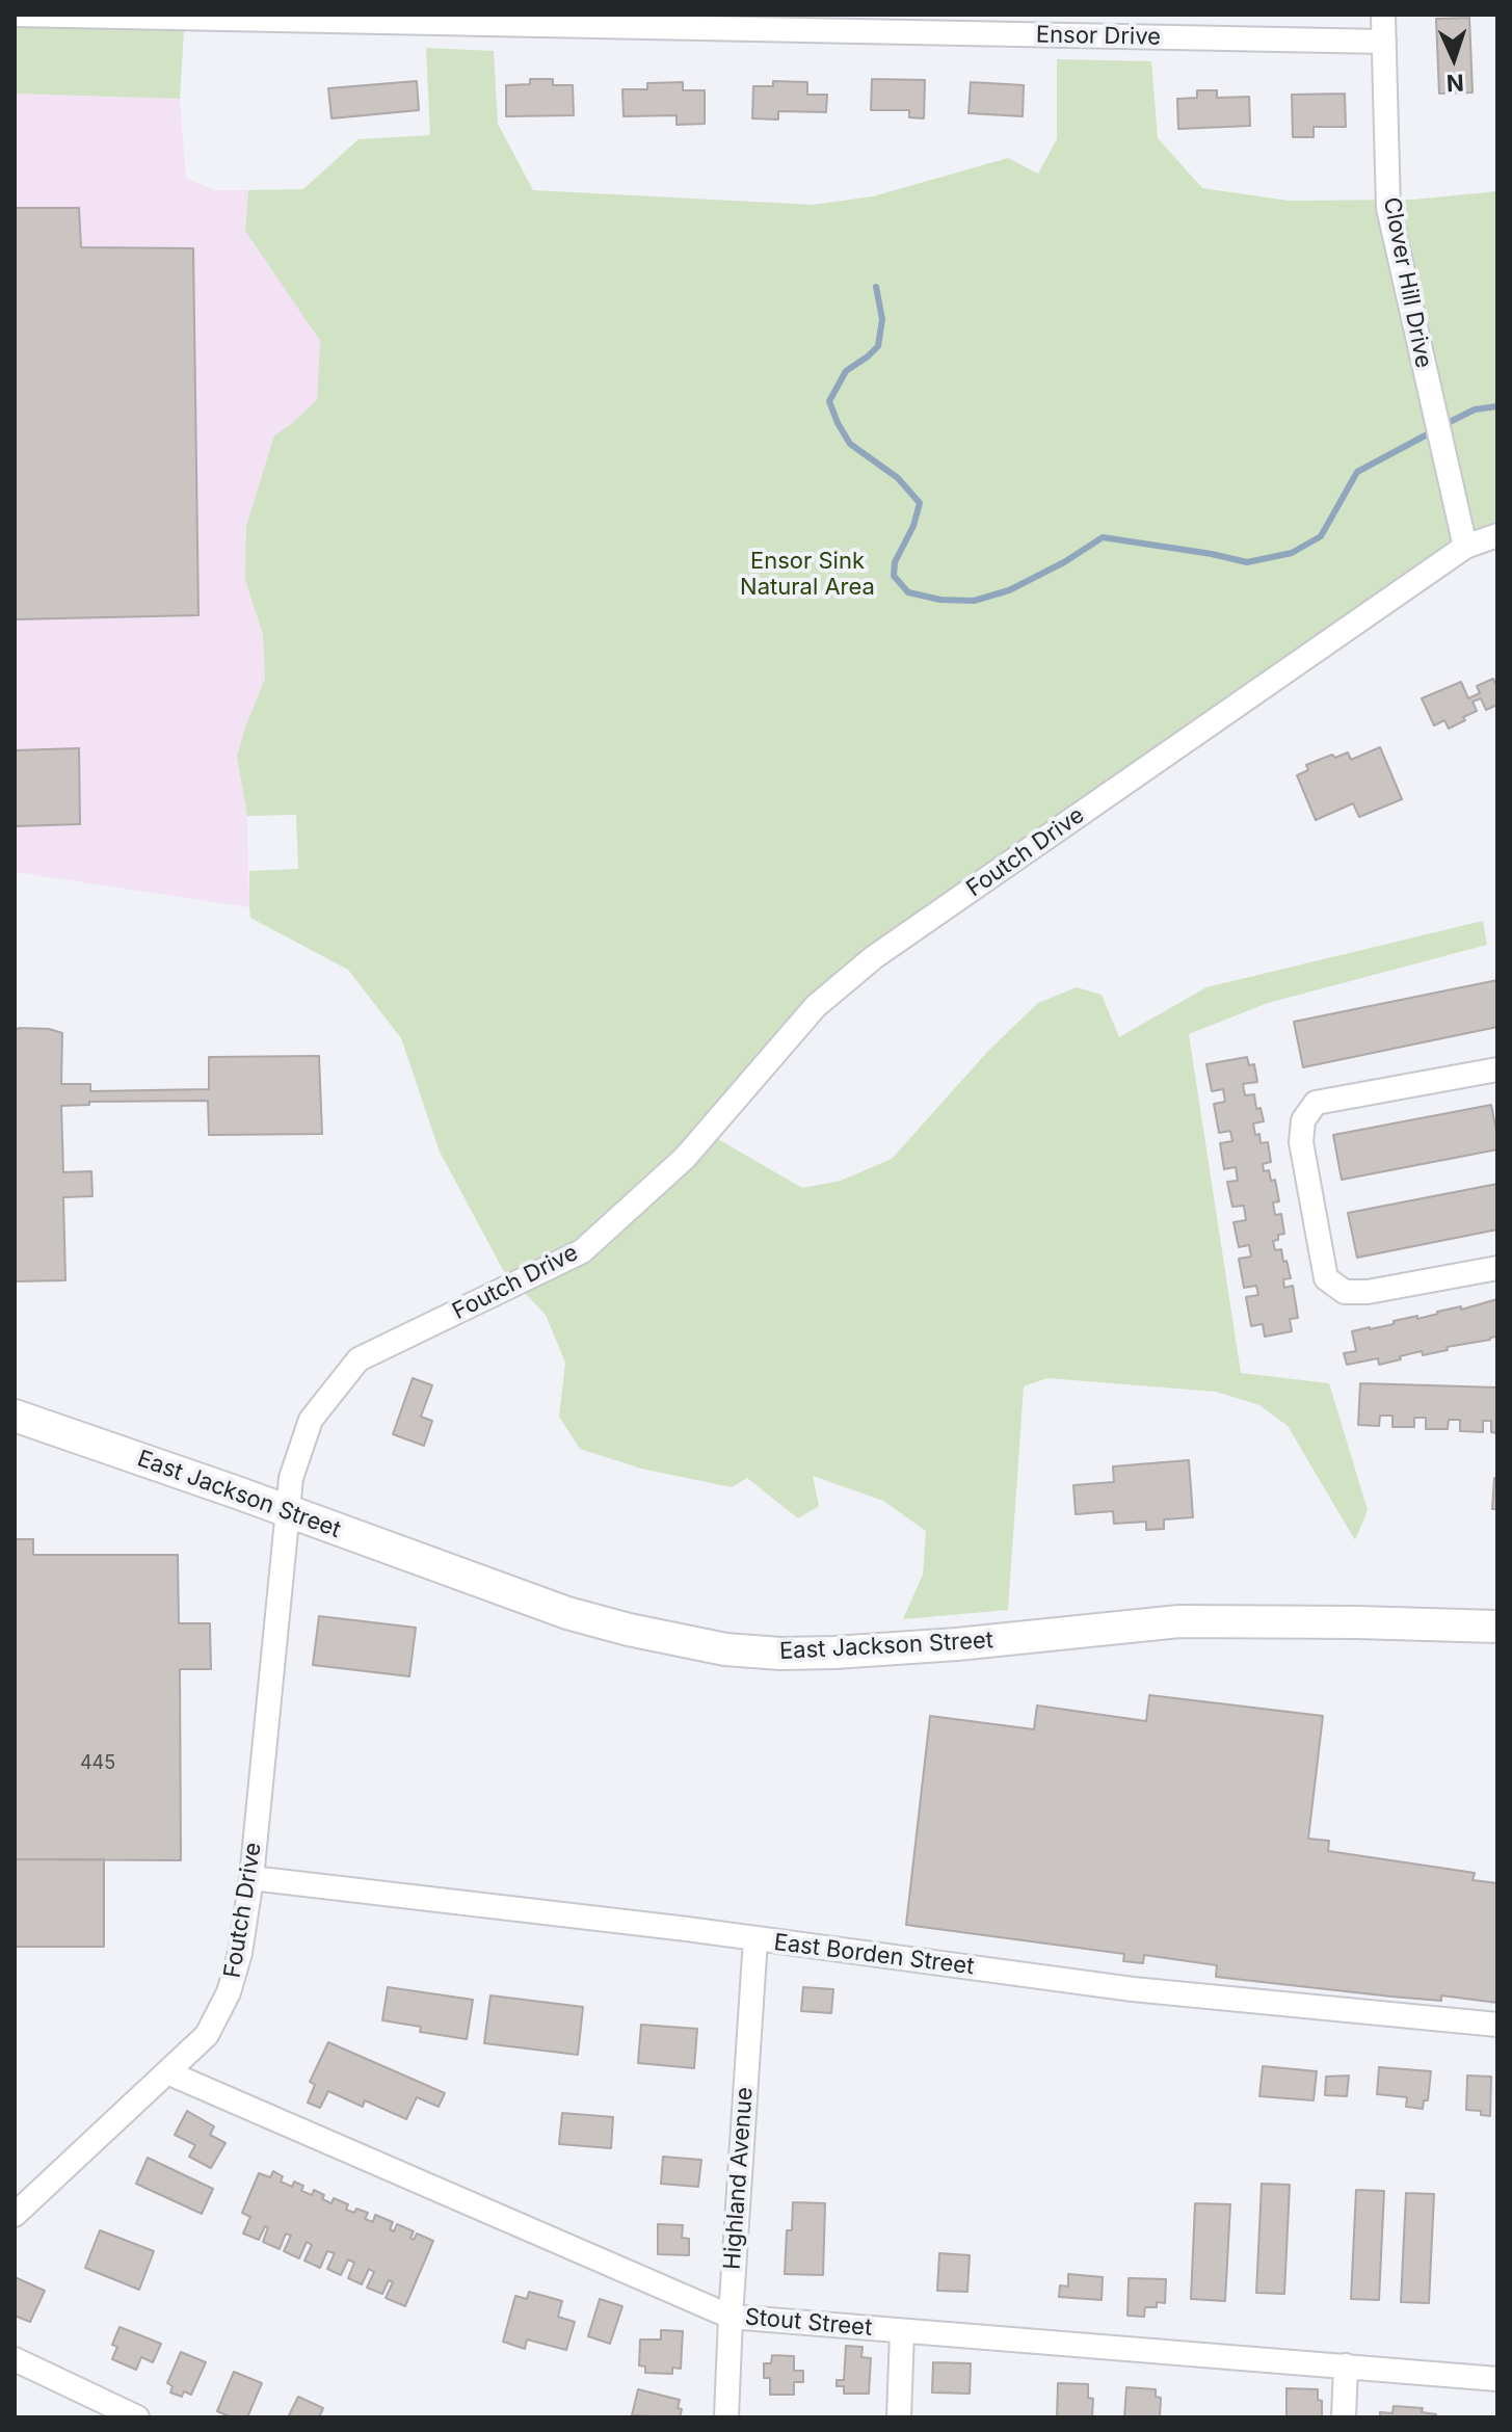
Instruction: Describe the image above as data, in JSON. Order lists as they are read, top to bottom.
{
  "streets": {
    "street": [
      "Ensor Drive",
      "Clover Hill Drive",
      "Foutch Drive",
      "East Jackson Street",
      "East Borden Street",
      "Highland Avenue",
      "Stout Street"
    ]
  },
  "crossings": [
    ["Ensor Drive", "Clover Hill Drive"],
    ["Clover Hill Drive", "Foutch Drive"],
    ["Foutch Drive", "East Jackson Street"],
    ["Foutch Drive", "East Borden Street"],
    ["Foutch Drive", "Stout Street"],
    ["East Borden Street", "Highland Avenue"],
    ["Highland Avenue", "Stout Street"]
  ],
  "parks": ["Ensor Sink Natural Area"],
  "house_numbers": ["445"],
  "north": "bottom"
}
